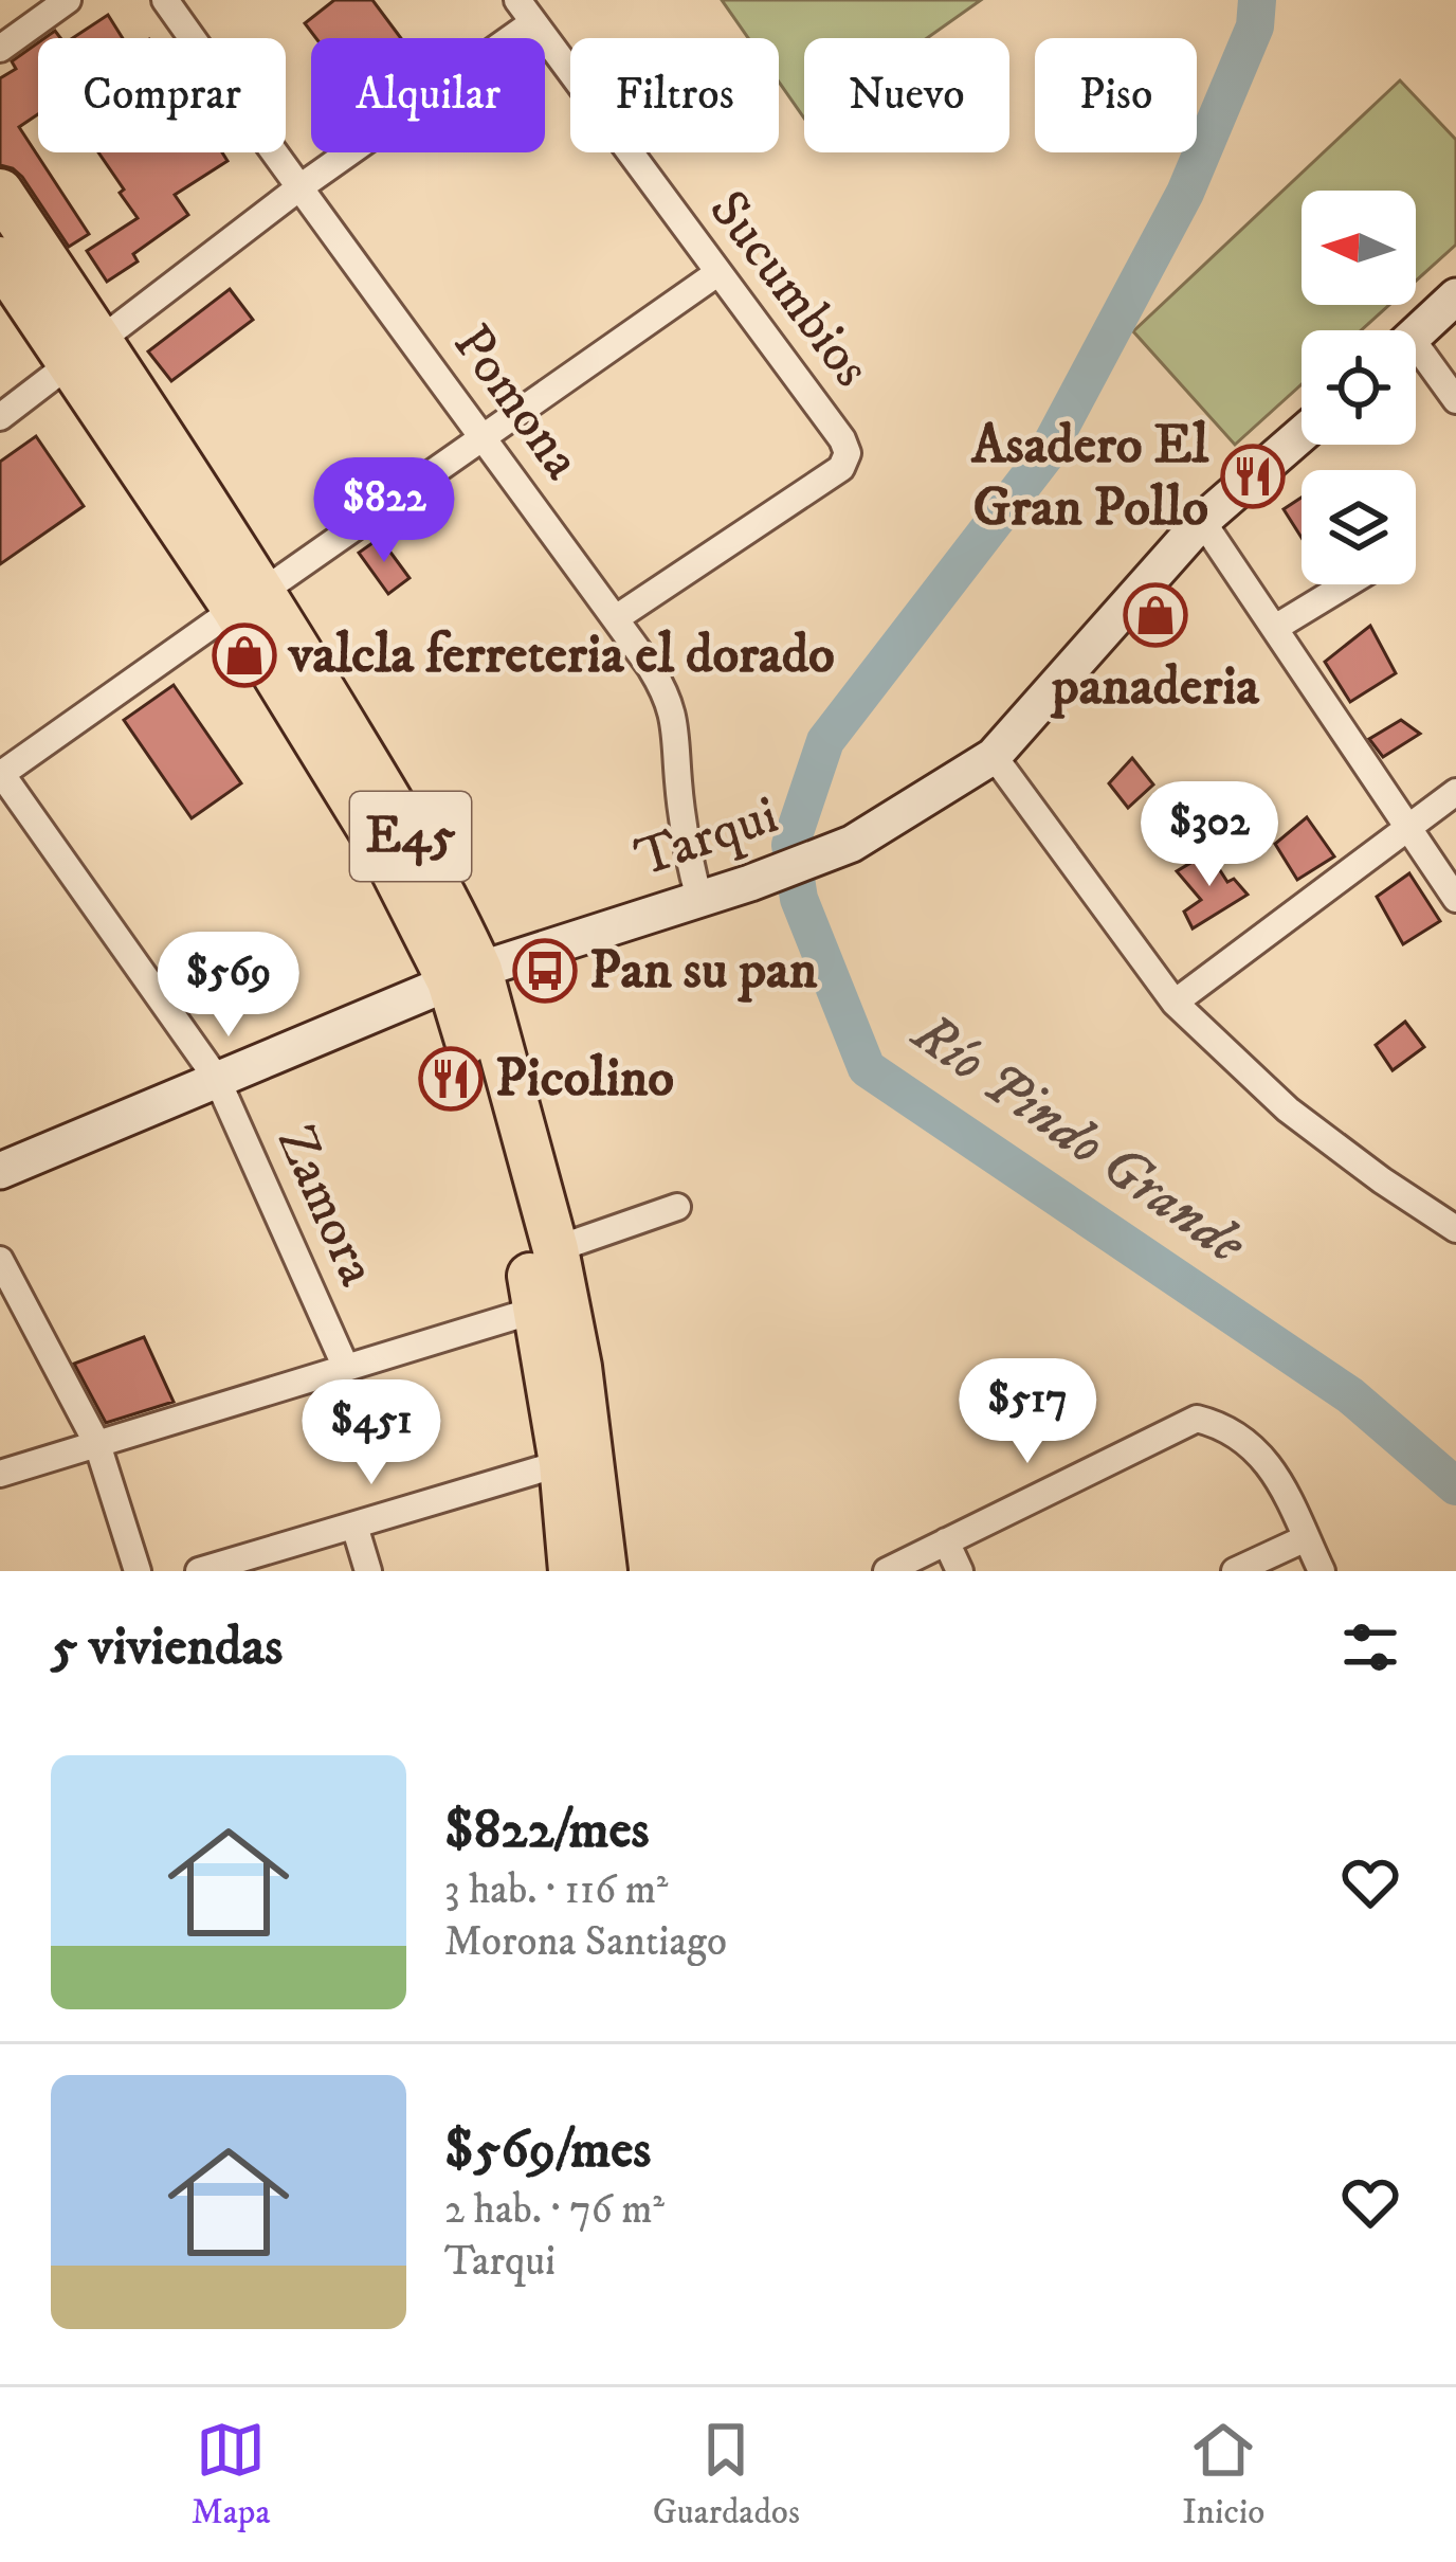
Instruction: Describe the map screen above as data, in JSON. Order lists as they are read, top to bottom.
{
  "streets": {
    "highway": ["E45"],
    "street": [
      "Sucumbios",
      "Pomona",
      "Tarqui",
      "Zamora"
    ]
  },
  "crossings": [
    ["Sucumbios", "Pomona"],
    ["Pomona", "Tarqui"],
    ["E45", "Tarqui"],
    ["Tarqui", "Zamora"]
  ],
  "water": ["Río Pindo Grande"],
  "places": {
    "restaurant": ["Asadero El Gran Pollo", "Picolino"],
    "shop": ["panaderia", "valcla ferreteria el dorado"],
    "bus stop": ["Pan su pan"]
  },
  "north": "left",
  "page": {
    "chip": [
      "Comprar",
      "Alquilar",
      "Filtros",
      "Nuevo",
      "Piso"
    ],
    "price": [
      "$822",
      "$302",
      "$569",
      "$517",
      "$451"
    ],
    "heading": "5 viviendas",
    "list": [
      {
        "name": "$822/mes",
        "note": "3 hab. · 116 m² · Morona Santiago"
      },
      {
        "name": "$569/mes",
        "note": "2 hab. · 76 m² · Tarqui"
      }
    ],
    "tabs": ["Mapa", "Guardados", "Inicio"]
  }
}
